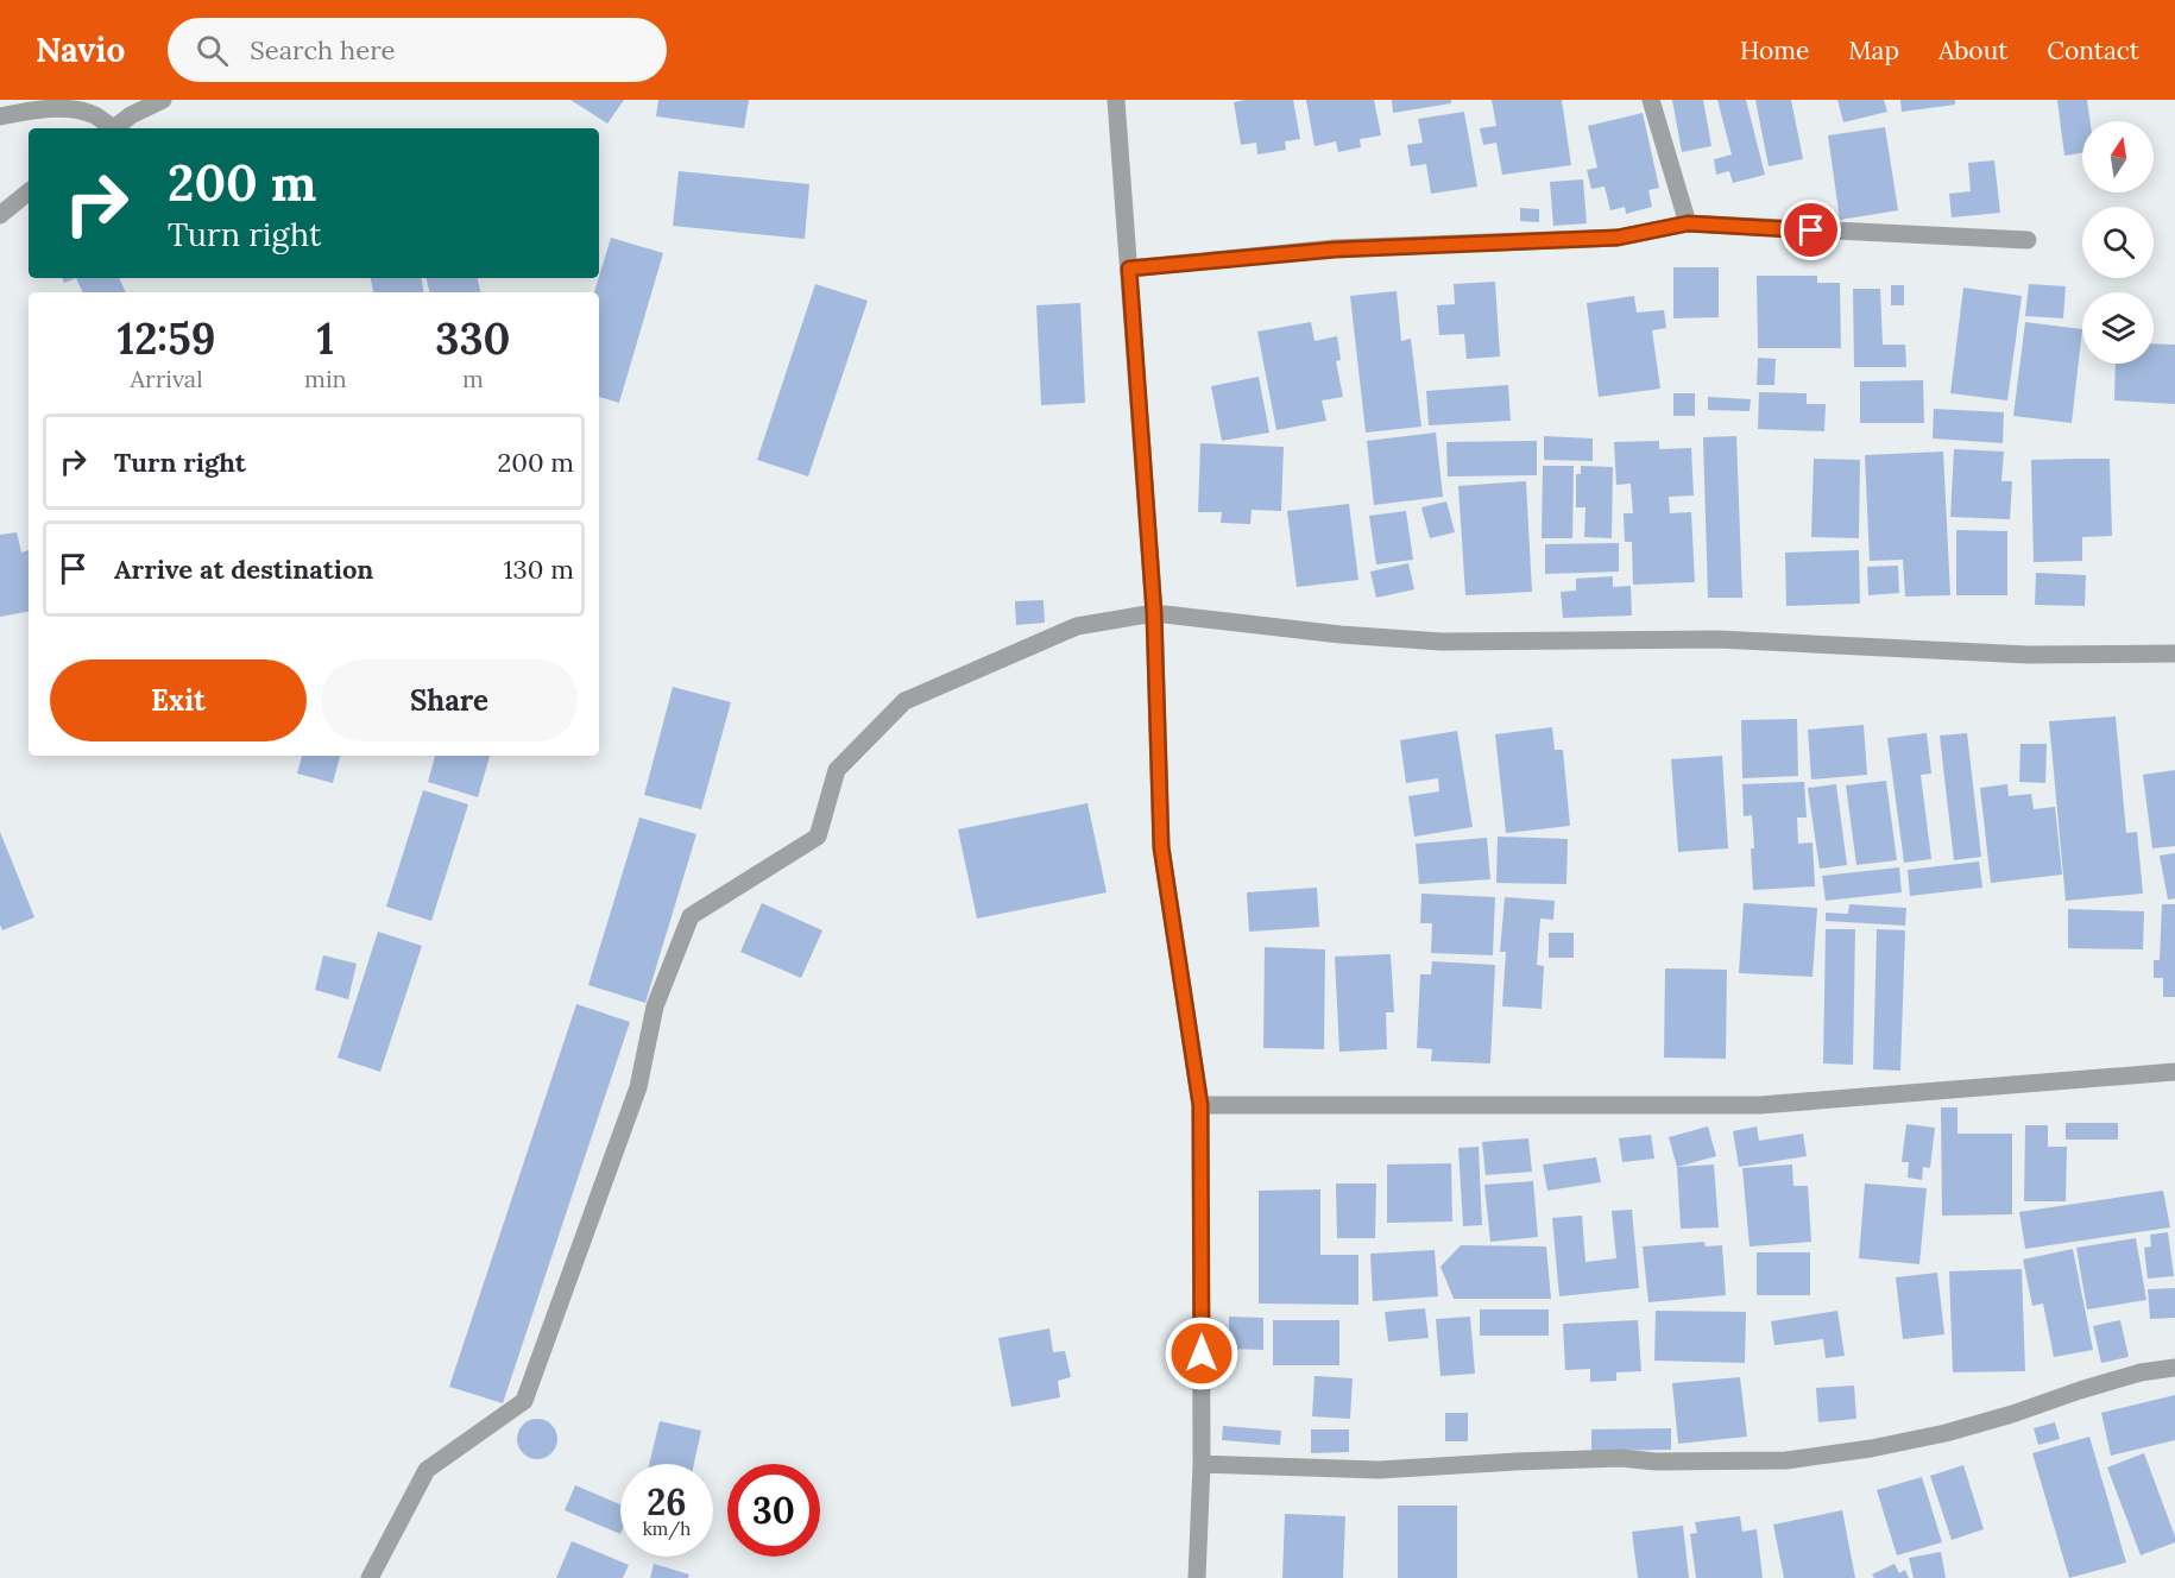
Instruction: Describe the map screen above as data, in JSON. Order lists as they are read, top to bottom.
{
  "north": "top",
  "page": {
    "header": "Navio",
    "search": "Search here",
    "nav": [
      "Home",
      "Map",
      "About",
      "Contact"
    ],
    "turn": ["200 m", "Turn right"],
    "eta": [
      "12:59",
      "Arrival",
      "1",
      "min",
      "330",
      "m"
    ],
    "list": [
      {
        "name": "Turn right",
        "value": "200 m"
      },
      {
        "name": "Arrive at destination",
        "value": "130 m"
      }
    ],
    "buttons": ["Exit", "Share"],
    "speed": "26 km/h",
    "limit": "30"
  }
}
